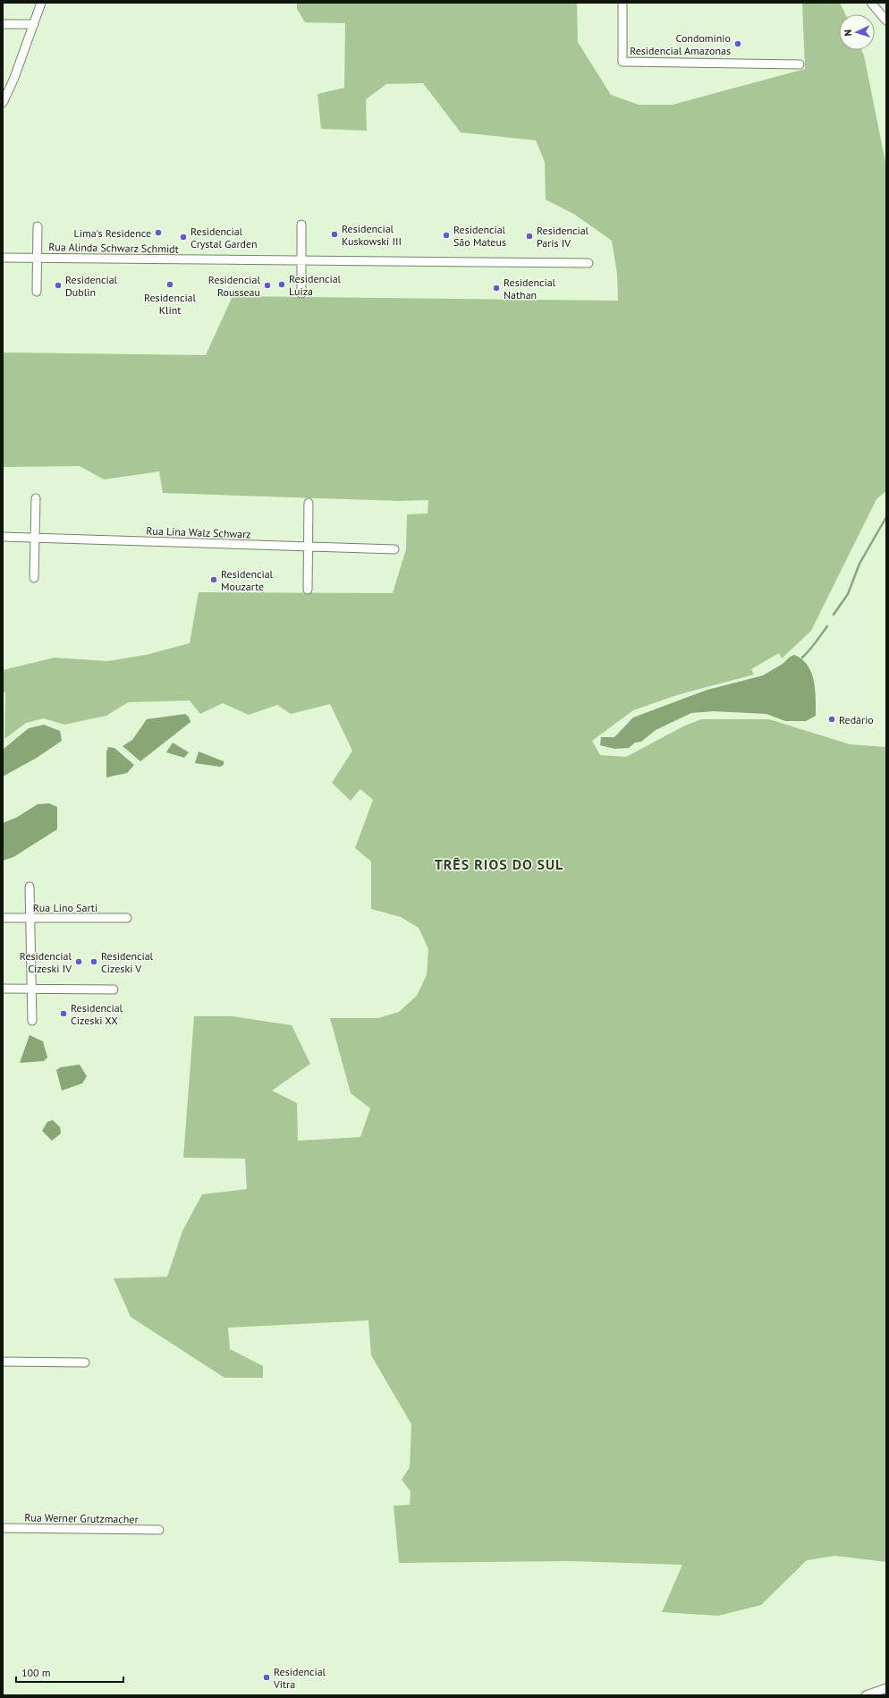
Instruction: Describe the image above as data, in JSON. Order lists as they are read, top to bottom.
{
  "streets": {
    "street": [
      "Rua Alinda Schwarz Schmidt",
      "Rua Lina Walz Schwarz",
      "Rua Lino Sarti",
      "Rua Werner Grutzmacher"
    ]
  },
  "districts": ["TRÊS RIOS DO SUL"],
  "places": [
    "Condomínio Residencial Amazonas",
    "Lima's Residence",
    "Residencial Kuskowski III",
    "Residencial São Mateus",
    "Residencial Paris IV",
    "Residencial Crystal Garden",
    "Residencial Klint",
    "Residencial Luiza",
    "Residencial Dublin",
    "Residencial Rousseau",
    "Residencial Nathan",
    "Residencial Mouzarte",
    "Redário",
    "Residencial Cizeski IV",
    "Residencial Cizeski V",
    "Residencial Cizeski XX",
    "Residencial Vitra"
  ],
  "scale_bar": "100 m",
  "north": "left"
}
